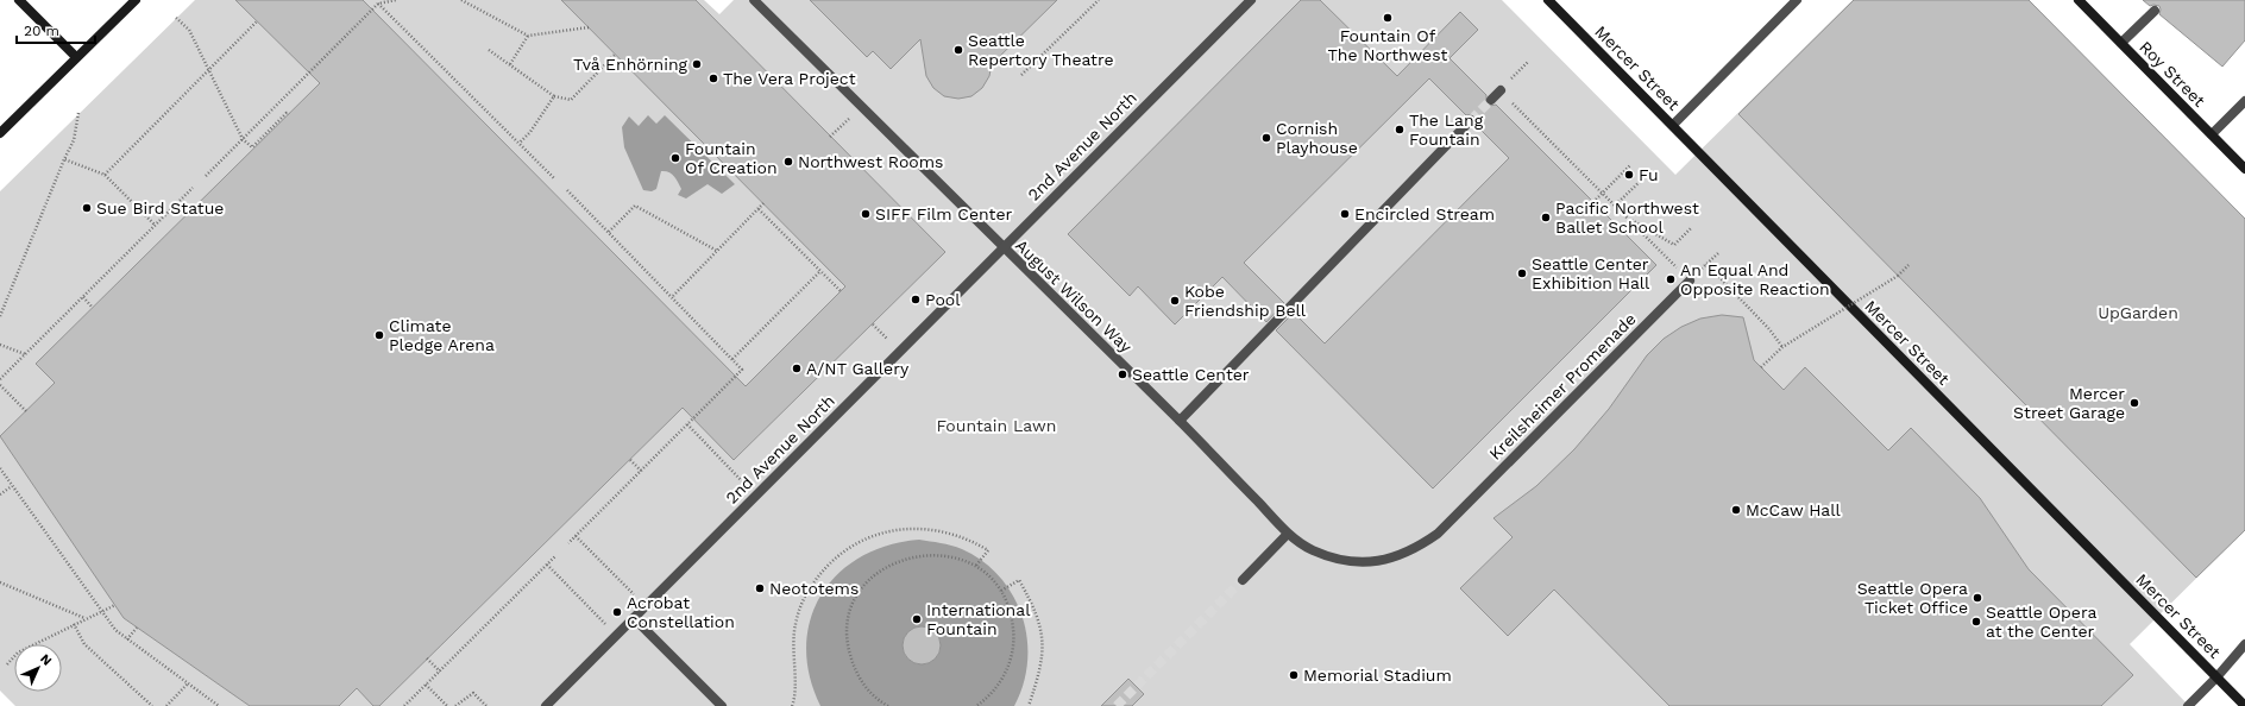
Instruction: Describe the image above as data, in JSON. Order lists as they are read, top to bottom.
{
  "streets": {
    "main road": ["Mercer Street", "Roy Street"],
    "street": ["2nd Avenue North", "August Wilson Way", "Kreilsheimer Promenade"]
  },
  "crossings": [
    ["2nd Avenue North", "August Wilson Way"],
    ["August Wilson Way", "Kreilsheimer Promenade"]
  ],
  "parks": ["UpGarden", "Fountain Lawn"],
  "places": [
    "Fountain Of The Northwest",
    "Seattle Repertory Theatre",
    "Två Enhörning",
    "The Vera Project",
    "The Lang Fountain",
    "Cornish Playhouse",
    "Fountain Of Creation",
    "Northwest Rooms",
    "Fu",
    "Sue Bird Statue",
    "SIFF Film Center",
    "Encircled Stream",
    "Pacific Northwest Ballet School",
    "Seattle Center Exhibition Hall",
    "An Equal And Opposite Reaction",
    "Pool",
    "Kobe Friendship Bell",
    "Climate Pledge Arena",
    "A/NT Gallery",
    "Seattle Center",
    "Mercer Street Garage",
    "McCaw Hall",
    "Neototems",
    "Seattle Opera Ticket Office",
    "Acrobat Constellation",
    "International Fountain",
    "Seattle Opera at the Center",
    "Memorial Stadium"
  ],
  "scale_bar": "20 m",
  "north": "top right"
}
